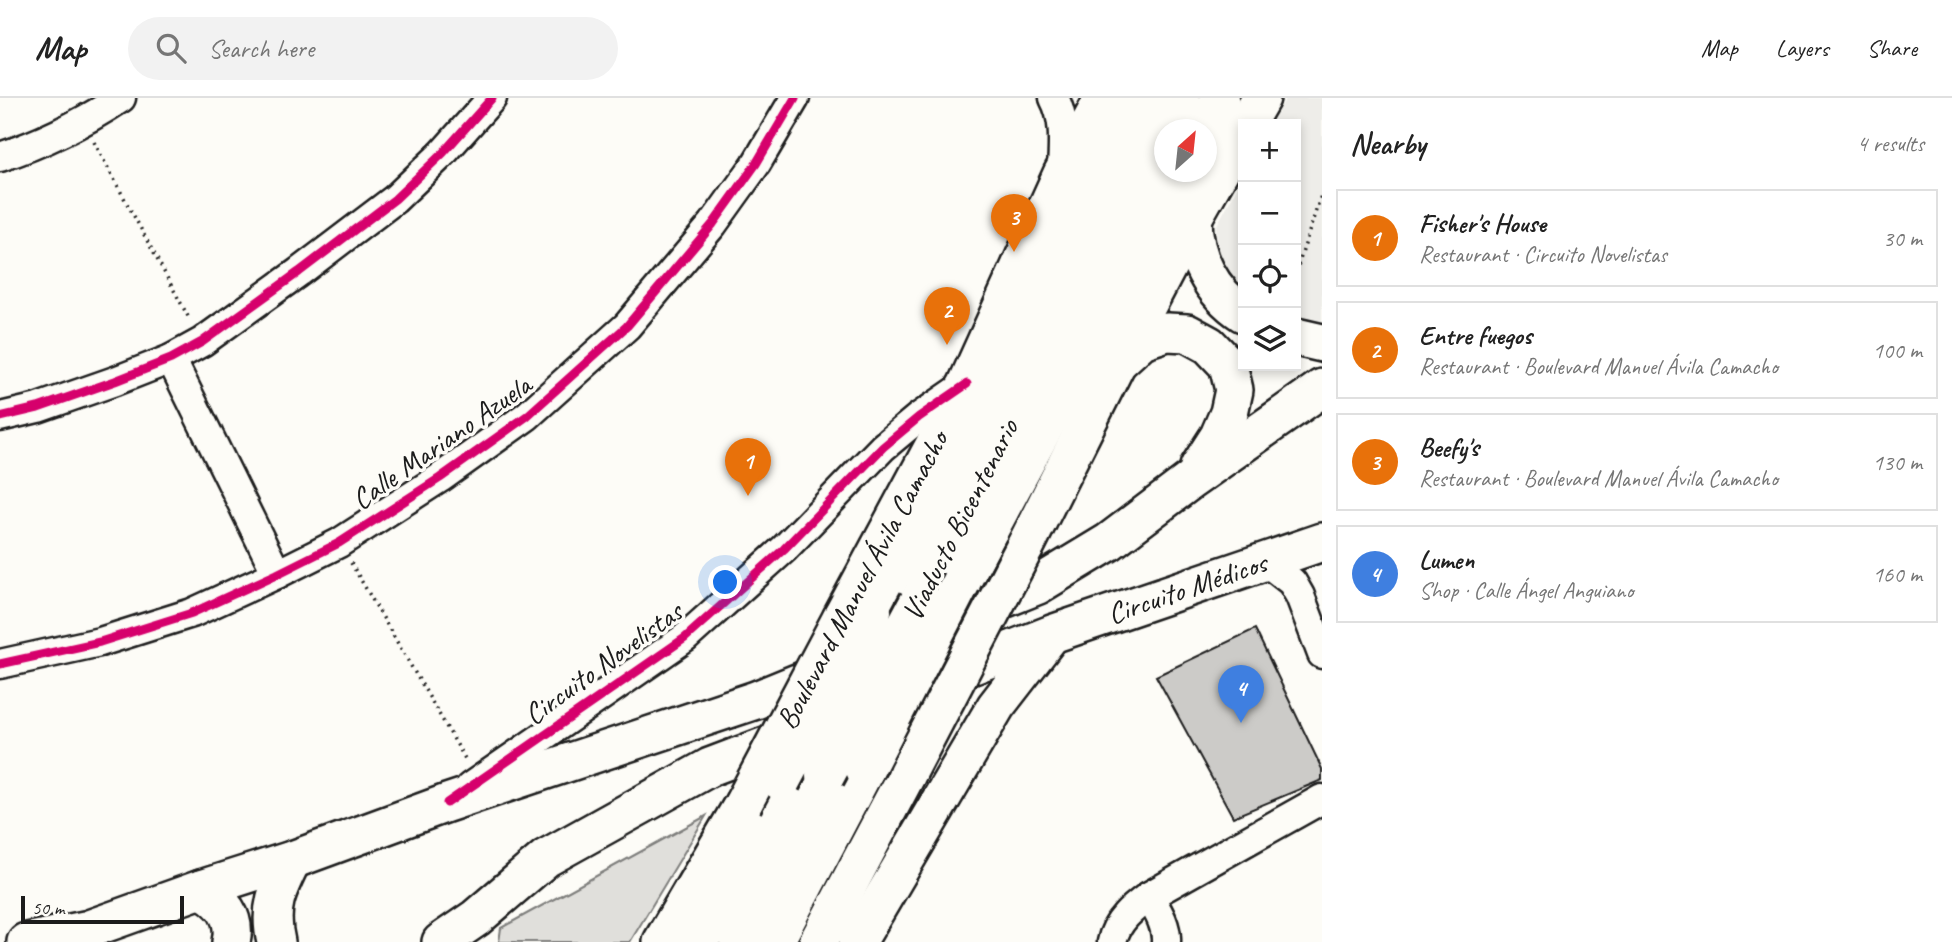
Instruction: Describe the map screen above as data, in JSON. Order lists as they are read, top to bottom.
{
  "streets": {
    "highway": ["Viaducto Bicentenario", "Boulevard Manuel Ávila Camacho"],
    "main road": ["Circuito Médicos", "Circuito Novelistas"],
    "street": ["Calle Mariano Azuela"]
  },
  "crossings": [
    ["Boulevard Manuel Ávila Camacho", "Circuito Novelistas"]
  ],
  "scale_bar": "50 m",
  "north": "top right",
  "page": {
    "header": "Map",
    "search": "Search here",
    "nav": ["Map", "Layers", "Share"],
    "heading": ["Nearby", "4 results"],
    "map_buttons": ["+", "−"],
    "list": [
      {
        "mark": "1",
        "name": "Fisher's House",
        "note": "Restaurant · Circuito Novelistas",
        "value": "30 m"
      },
      {
        "mark": "2",
        "name": "Entre fuegos",
        "note": "Restaurant · Boulevard Manuel Ávila Camacho",
        "value": "100 m"
      },
      {
        "mark": "3",
        "name": "Beefy's",
        "note": "Restaurant · Boulevard Manuel Ávila Camacho",
        "value": "130 m"
      },
      {
        "mark": "4",
        "name": "Lumen",
        "note": "Shop · Calle Ángel Anguiano",
        "value": "160 m"
      }
    ],
    "pins": [
      "3",
      "2",
      "1",
      "4"
    ],
    "scale": "50 m"
  }
}
